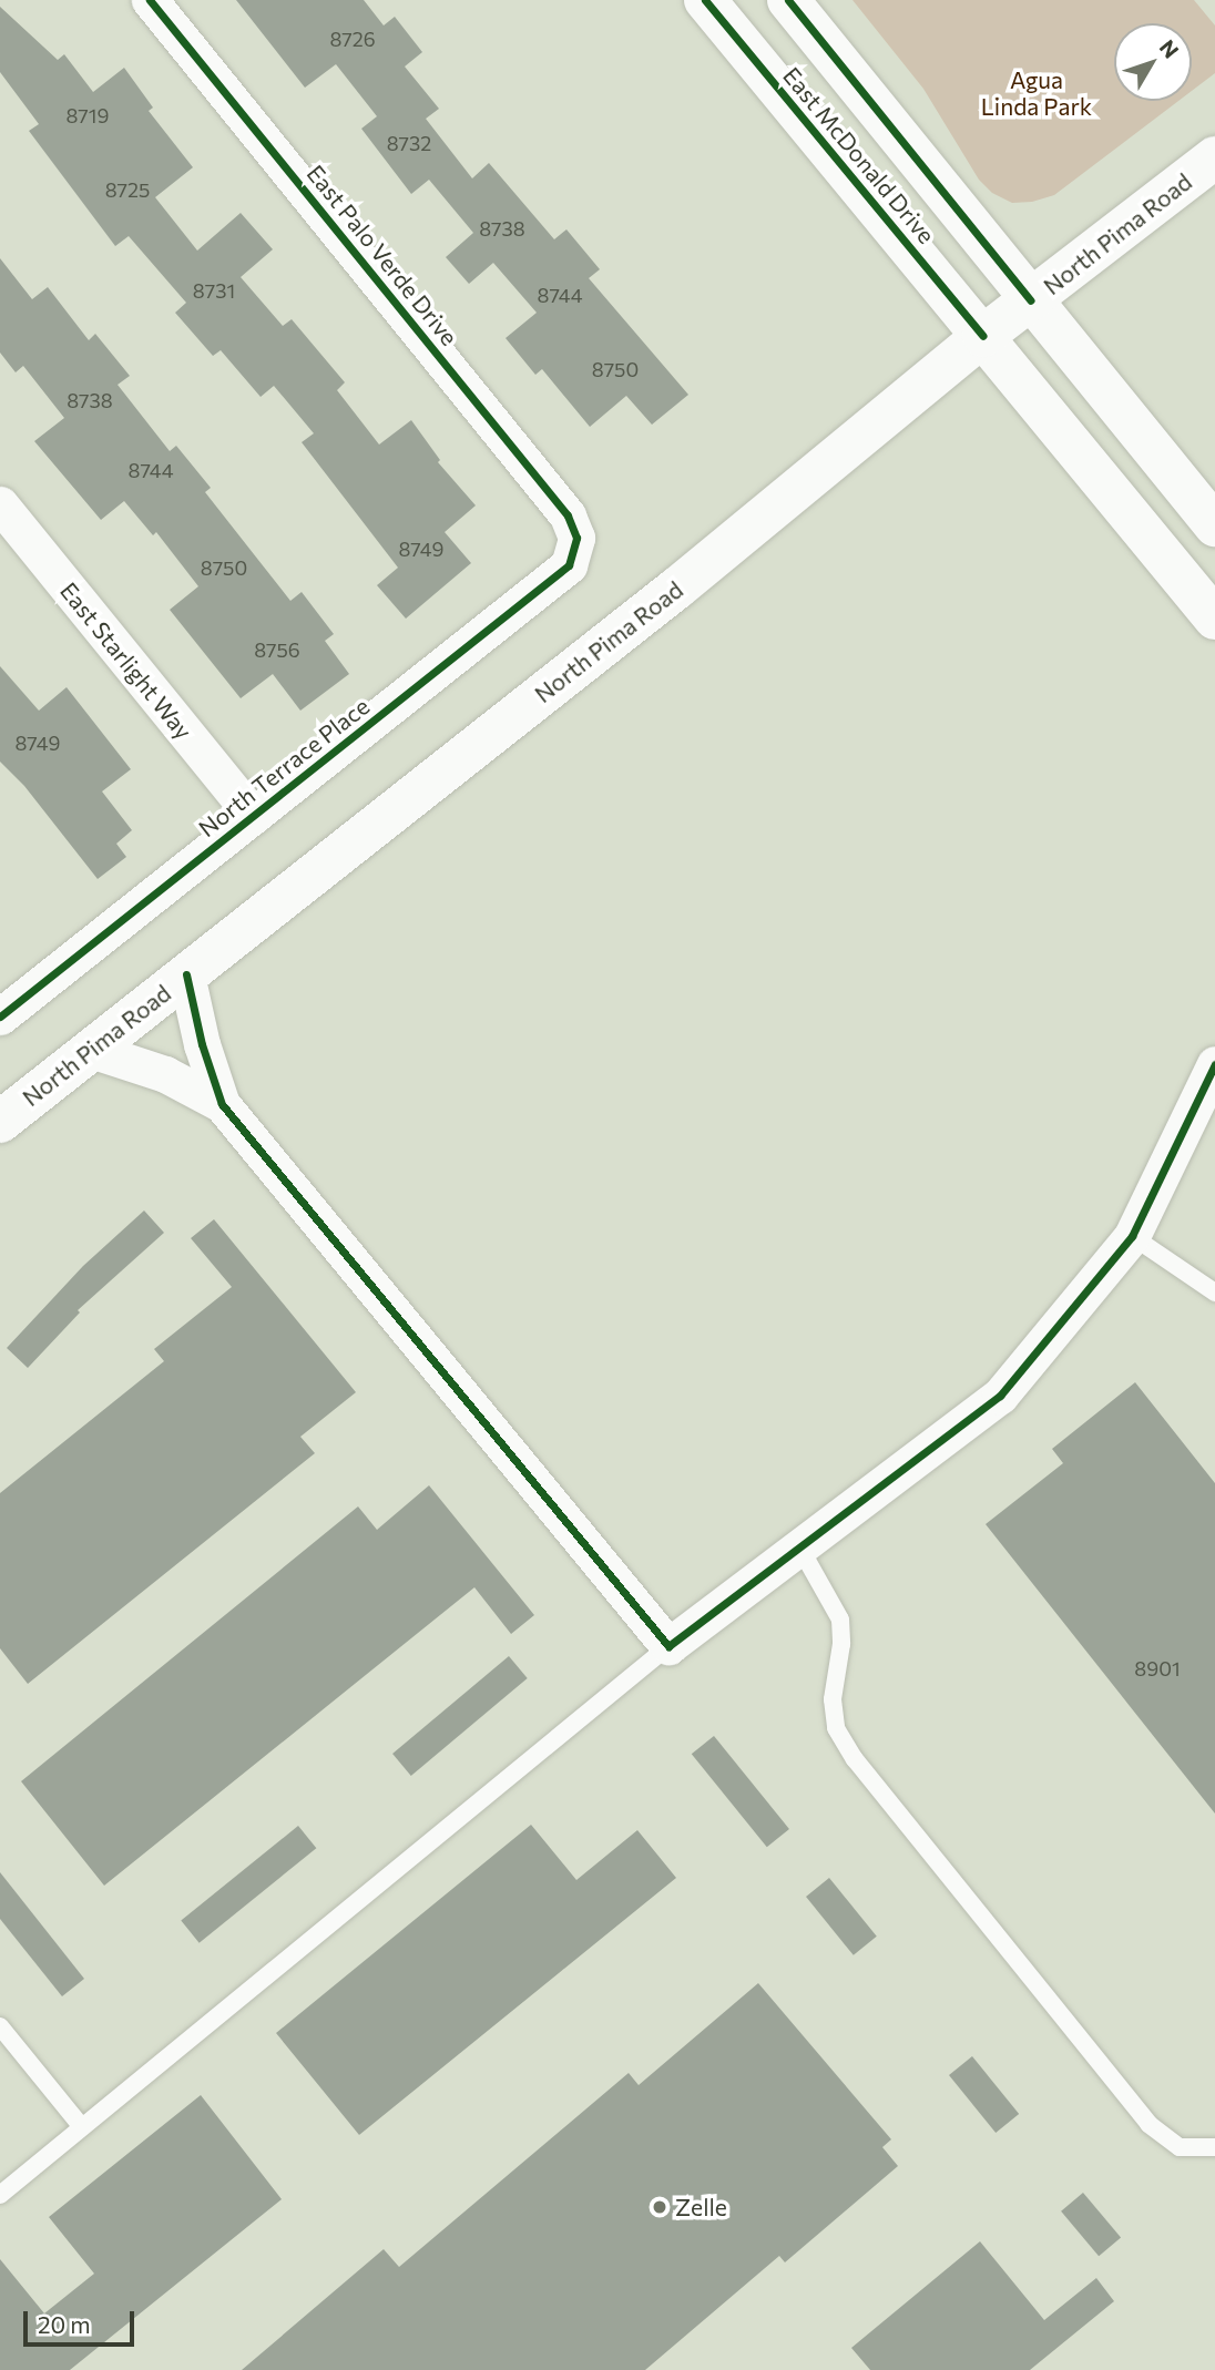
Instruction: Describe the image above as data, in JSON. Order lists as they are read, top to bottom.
{
  "streets": {
    "main road": ["East McDonald Drive", "North Pima Road"],
    "street": ["East Palo Verde Drive", "East Starlight Way", "North Terrace Place"]
  },
  "crossings": [
    ["East McDonald Drive", "North Pima Road"],
    ["East Palo Verde Drive", "North Terrace Place"],
    ["East Starlight Way", "North Terrace Place"]
  ],
  "parks": ["Agua Linda Park"],
  "places": ["Zelle"],
  "house_numbers": [
    "8726",
    "8719",
    "8732",
    "8725",
    "8738",
    "8731",
    "8744",
    "8750",
    "8738",
    "8744",
    "8749",
    "8750",
    "8756",
    "8749",
    "8901"
  ],
  "scale_bar": "20 m",
  "north": "top right"
}
